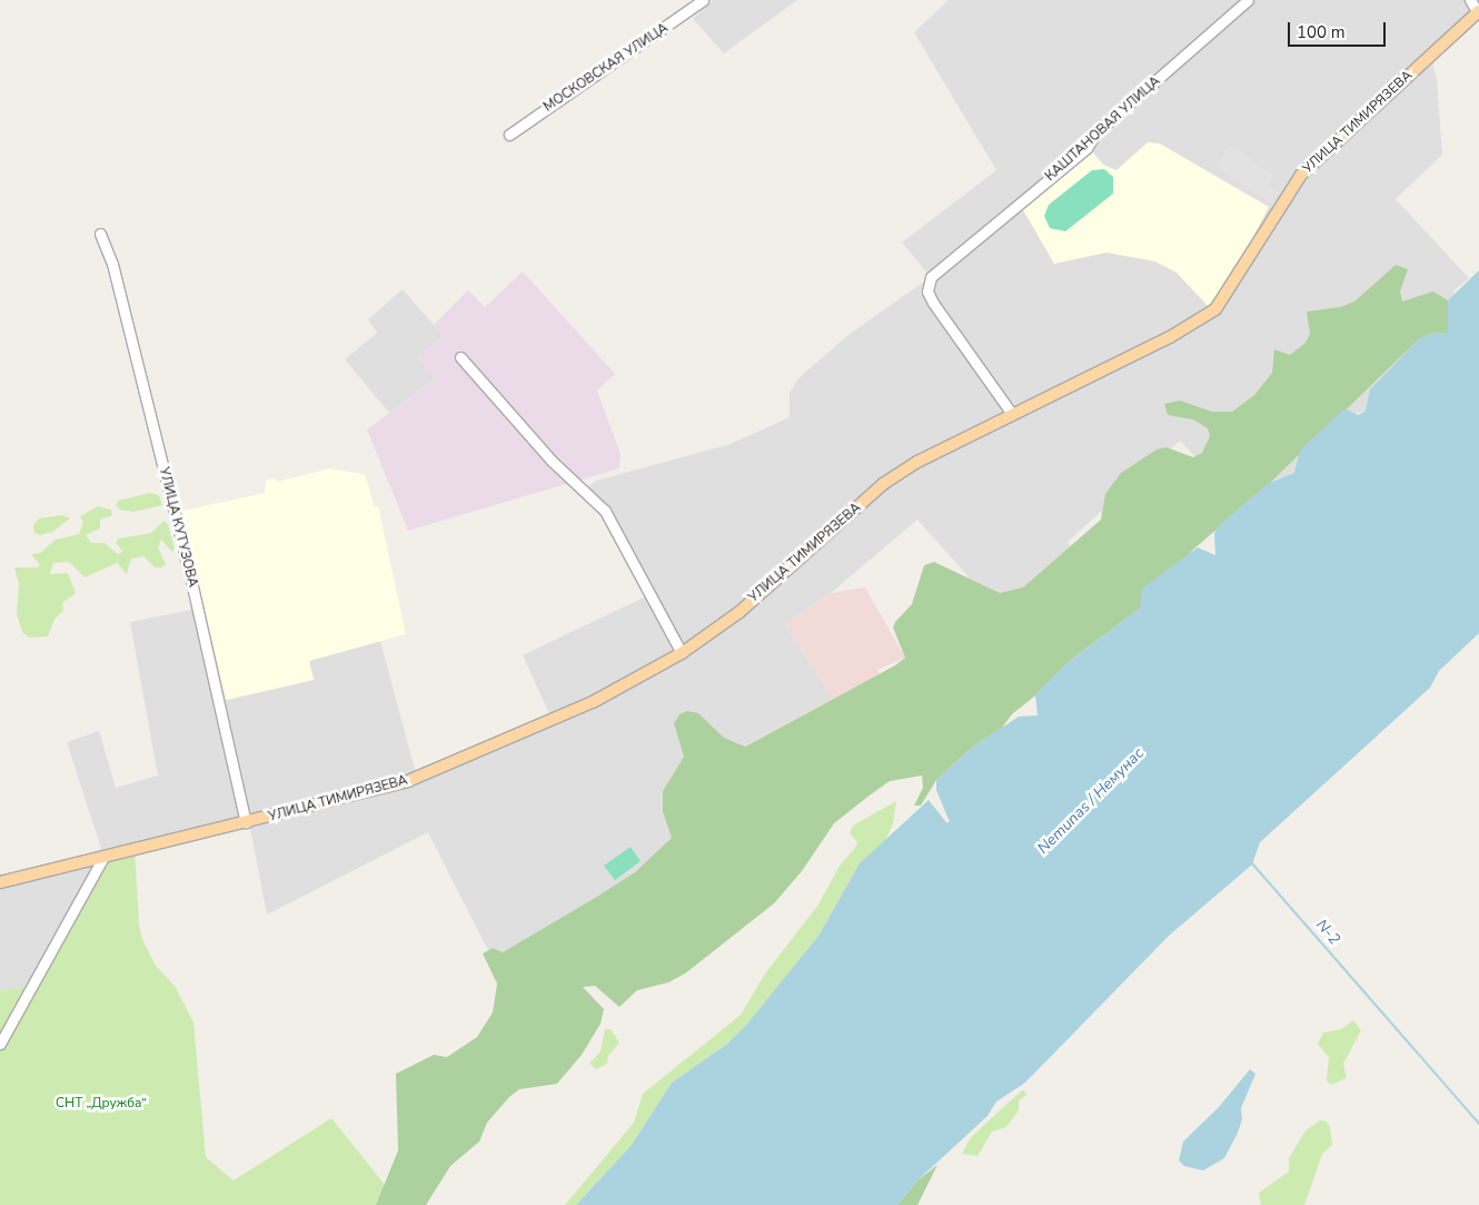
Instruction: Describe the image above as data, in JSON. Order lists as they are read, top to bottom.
{
  "streets": {
    "main road": ["УЛИЦА ТИМИРЯЗЕВА"],
    "street": ["МОСКОВСКАЯ УЛИЦА", "КАШТАНОВАЯ УЛИЦА", "УЛИЦА КУТУЗОВА"]
  },
  "crossings": [
    ["УЛИЦА ТИМИРЯЗЕВА", "КАШТАНОВАЯ УЛИЦА"],
    ["УЛИЦА ТИМИРЯЗЕВА", "УЛИЦА КУТУЗОВА"]
  ],
  "water": ["Nemunas / Немунас", "N-2"],
  "parks": ["СНТ „Дружба“"],
  "scale_bar": "100 m"
}
